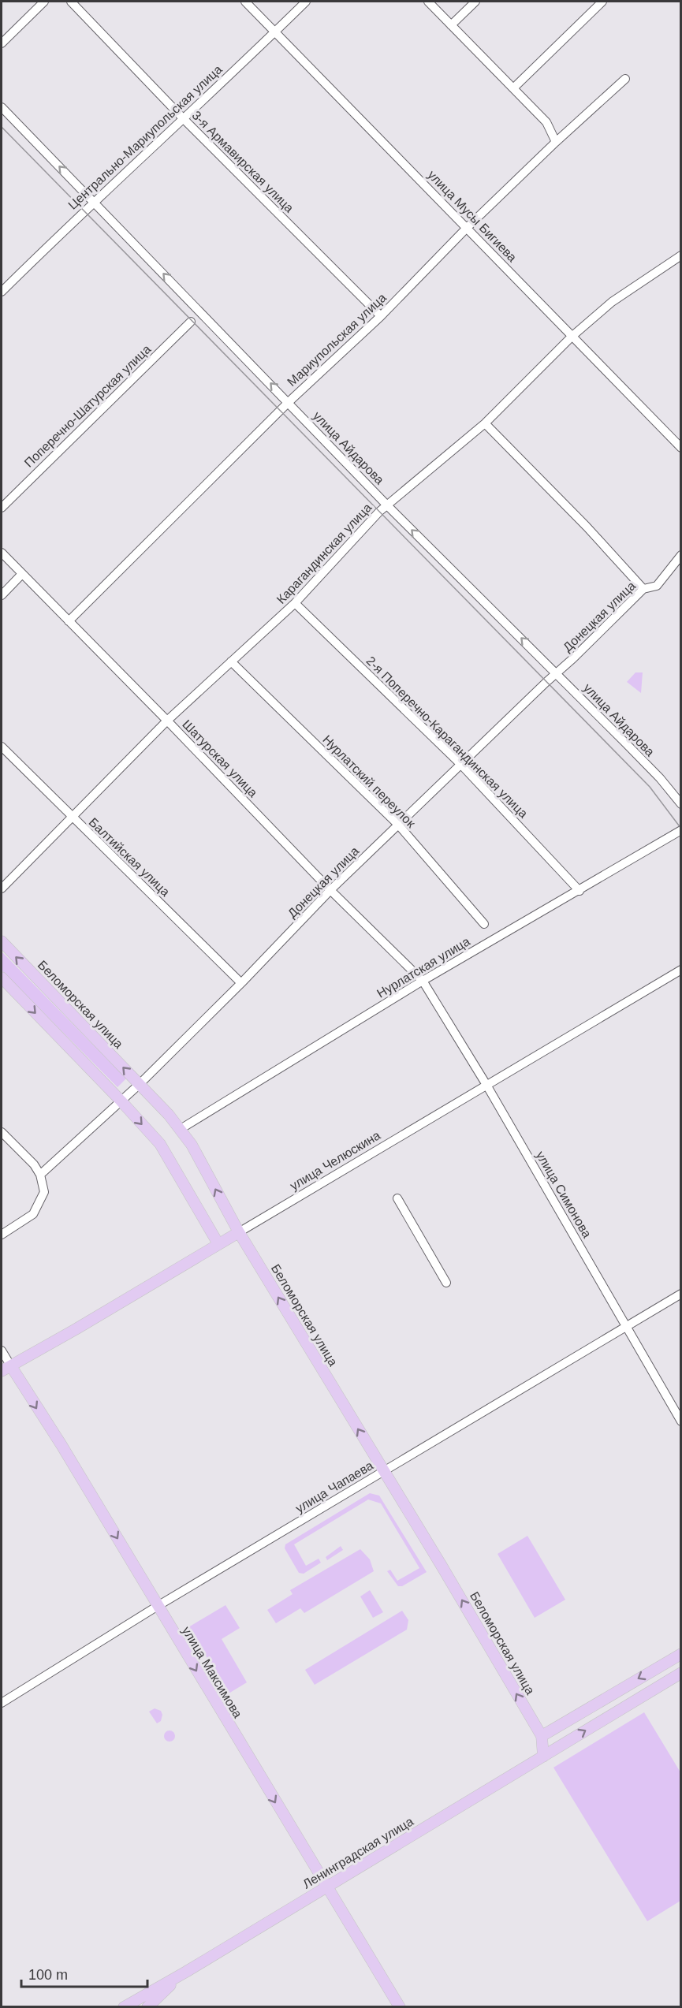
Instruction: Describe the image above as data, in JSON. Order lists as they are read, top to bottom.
{
  "streets": {
    "main road": [
      "Беломорская улица",
      "улица Челюскина",
      "улица Максимова",
      "Ленинградская улица"
    ],
    "street": [
      "Центрально-Мариупольская улица",
      "3-я Армавирская улица",
      "улица Мусы Бигиева",
      "Мариупольская улица",
      "Поперечно-Шатурская улица",
      "улица Айдарова",
      "Карагандинская улица",
      "Донецкая улица",
      "2-я Поперечно-Карагандинская улица",
      "Шатурская улица",
      "Нурлатский переулок",
      "Балтийская улица",
      "Нурлатская улица",
      "улица Симонова",
      "улица Чапаева"
    ]
  },
  "crossings": [
    ["Центрально-Мариупольская улица", "3-я Армавирская улица"],
    ["Центрально-Мариупольская улица", "улица Мусы Бигиева"],
    ["Центрально-Мариупольская улица", "улица Айдарова"],
    ["3-я Армавирская улица", "Мариупольская улица"],
    ["улица Мусы Бигиева", "Мариупольская улица"],
    ["улица Мусы Бигиева", "Карагандинская улица"],
    ["Мариупольская улица", "улица Айдарова"],
    ["Мариупольская улица", "Шатурская улица"],
    ["улица Айдарова", "Карагандинская улица"],
    ["улица Айдарова", "Донецкая улица"],
    ["Карагандинская улица", "2-я Поперечно-Карагандинская улица"],
    ["Карагандинская улица", "Шатурская улица"],
    ["Карагандинская улица", "Нурлатский переулок"],
    ["Карагандинская улица", "Балтийская улица"],
    ["Донецкая улица", "2-я Поперечно-Карагандинская улица"],
    ["Донецкая улица", "Шатурская улица"],
    ["Донецкая улица", "Нурлатский переулок"],
    ["Донецкая улица", "Балтийская улица"],
    ["Донецкая улица", "Беломорская улица"],
    ["2-я Поперечно-Карагандинская улица", "Нурлатская улица"],
    ["Шатурская улица", "Нурлатская улица"],
    ["Шатурская улица", "улица Симонова"],
    ["Нурлатская улица", "Беломорская улица"],
    ["Нурлатская улица", "улица Симонова"],
    ["Беломорская улица", "улица Челюскина"],
    ["Беломорская улица", "улица Чапаева"],
    ["улица Челюскина", "улица Симонова"],
    ["улица Челюскина", "улица Максимова"],
    ["улица Симонова", "улица Чапаева"],
    ["улица Чапаева", "улица Максимова"],
    ["улица Максимова", "Ленинградская улица"]
  ],
  "one_way": ["улица Айдарова", "улица Максимова"],
  "scale_bar": "100 m"
}
